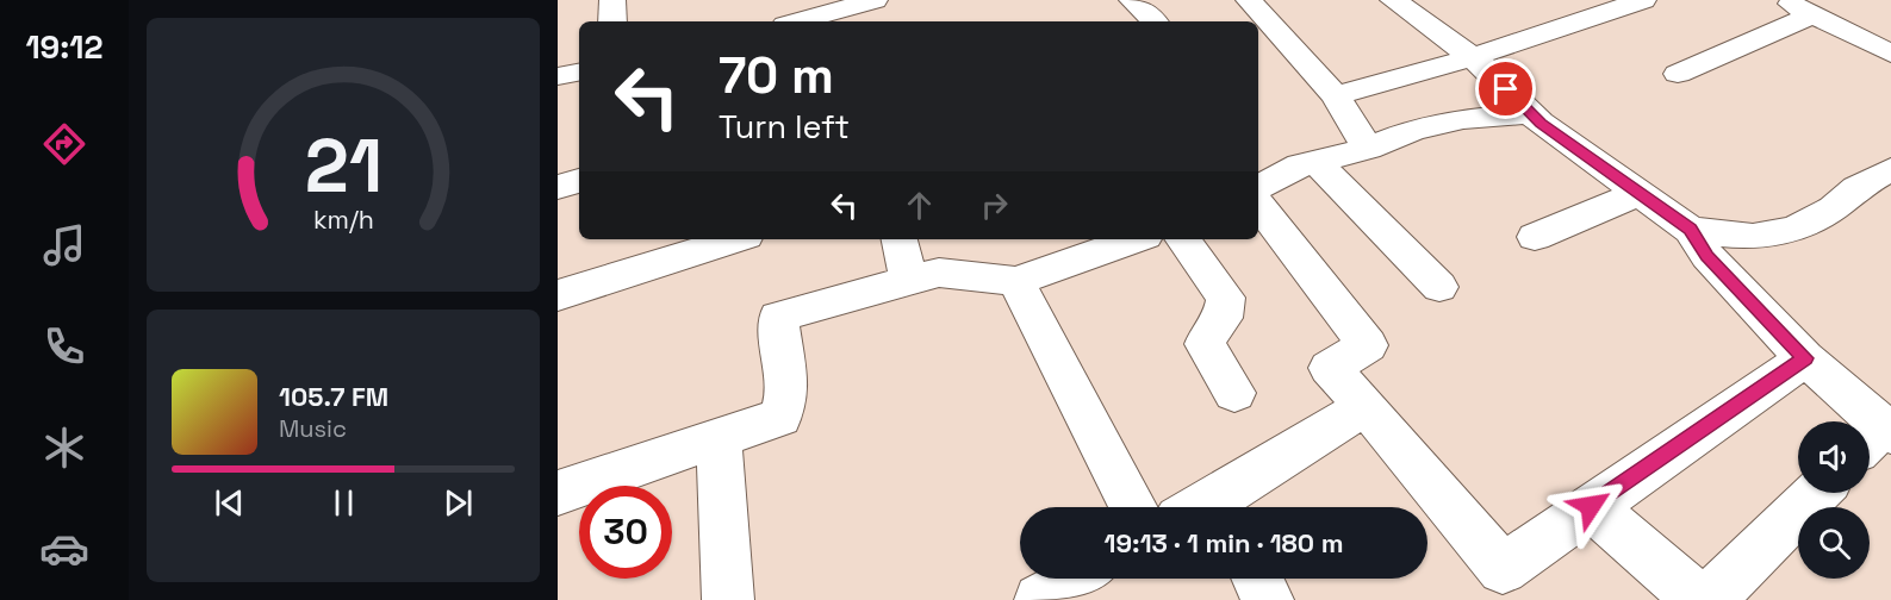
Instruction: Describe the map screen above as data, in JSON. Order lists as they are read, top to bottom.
{
  "page": {
    "tabs": "19:12",
    "turn": ["70 m", "Turn left"],
    "song": ["105.7 FM", "Music"],
    "limit": "30",
    "trip": "19:13 · 1 min · 180 m",
    "gauge": ["21", "km/h"]
  }
}
